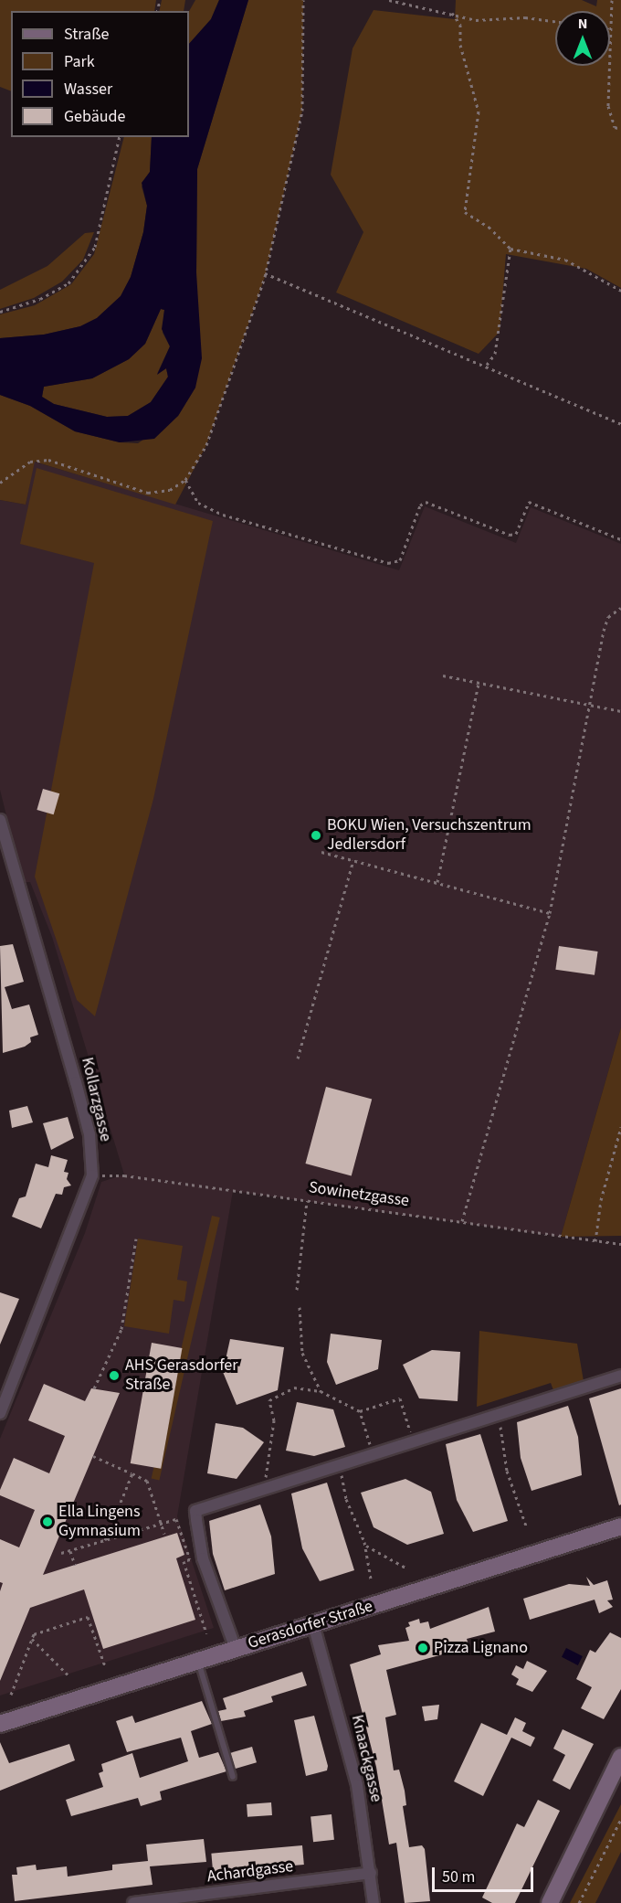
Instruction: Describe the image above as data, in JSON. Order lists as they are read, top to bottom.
{
  "streets": {
    "main road": ["Gerasdorfer Straße"],
    "street": ["Kollarzgasse", "Knaackgasse", "Achardgasse"],
    "path": ["Sowinetzgasse"]
  },
  "crossings": [
    ["Kollarzgasse", "Sowinetzgasse"],
    ["Gerasdorfer Straße", "Knaackgasse"],
    ["Knaackgasse", "Achardgasse"]
  ],
  "places": [
    "BOKU Wien, Versuchszentrum Jedlersdorf",
    "AHS Gerasdorfer Straße",
    "Ella Lingens Gymnasium",
    "Pizza Lignano"
  ],
  "legend": [
    "Straße",
    "Park",
    "Wasser",
    "Gebäude"
  ],
  "scale_bar": "50 m",
  "north": "top"
}
